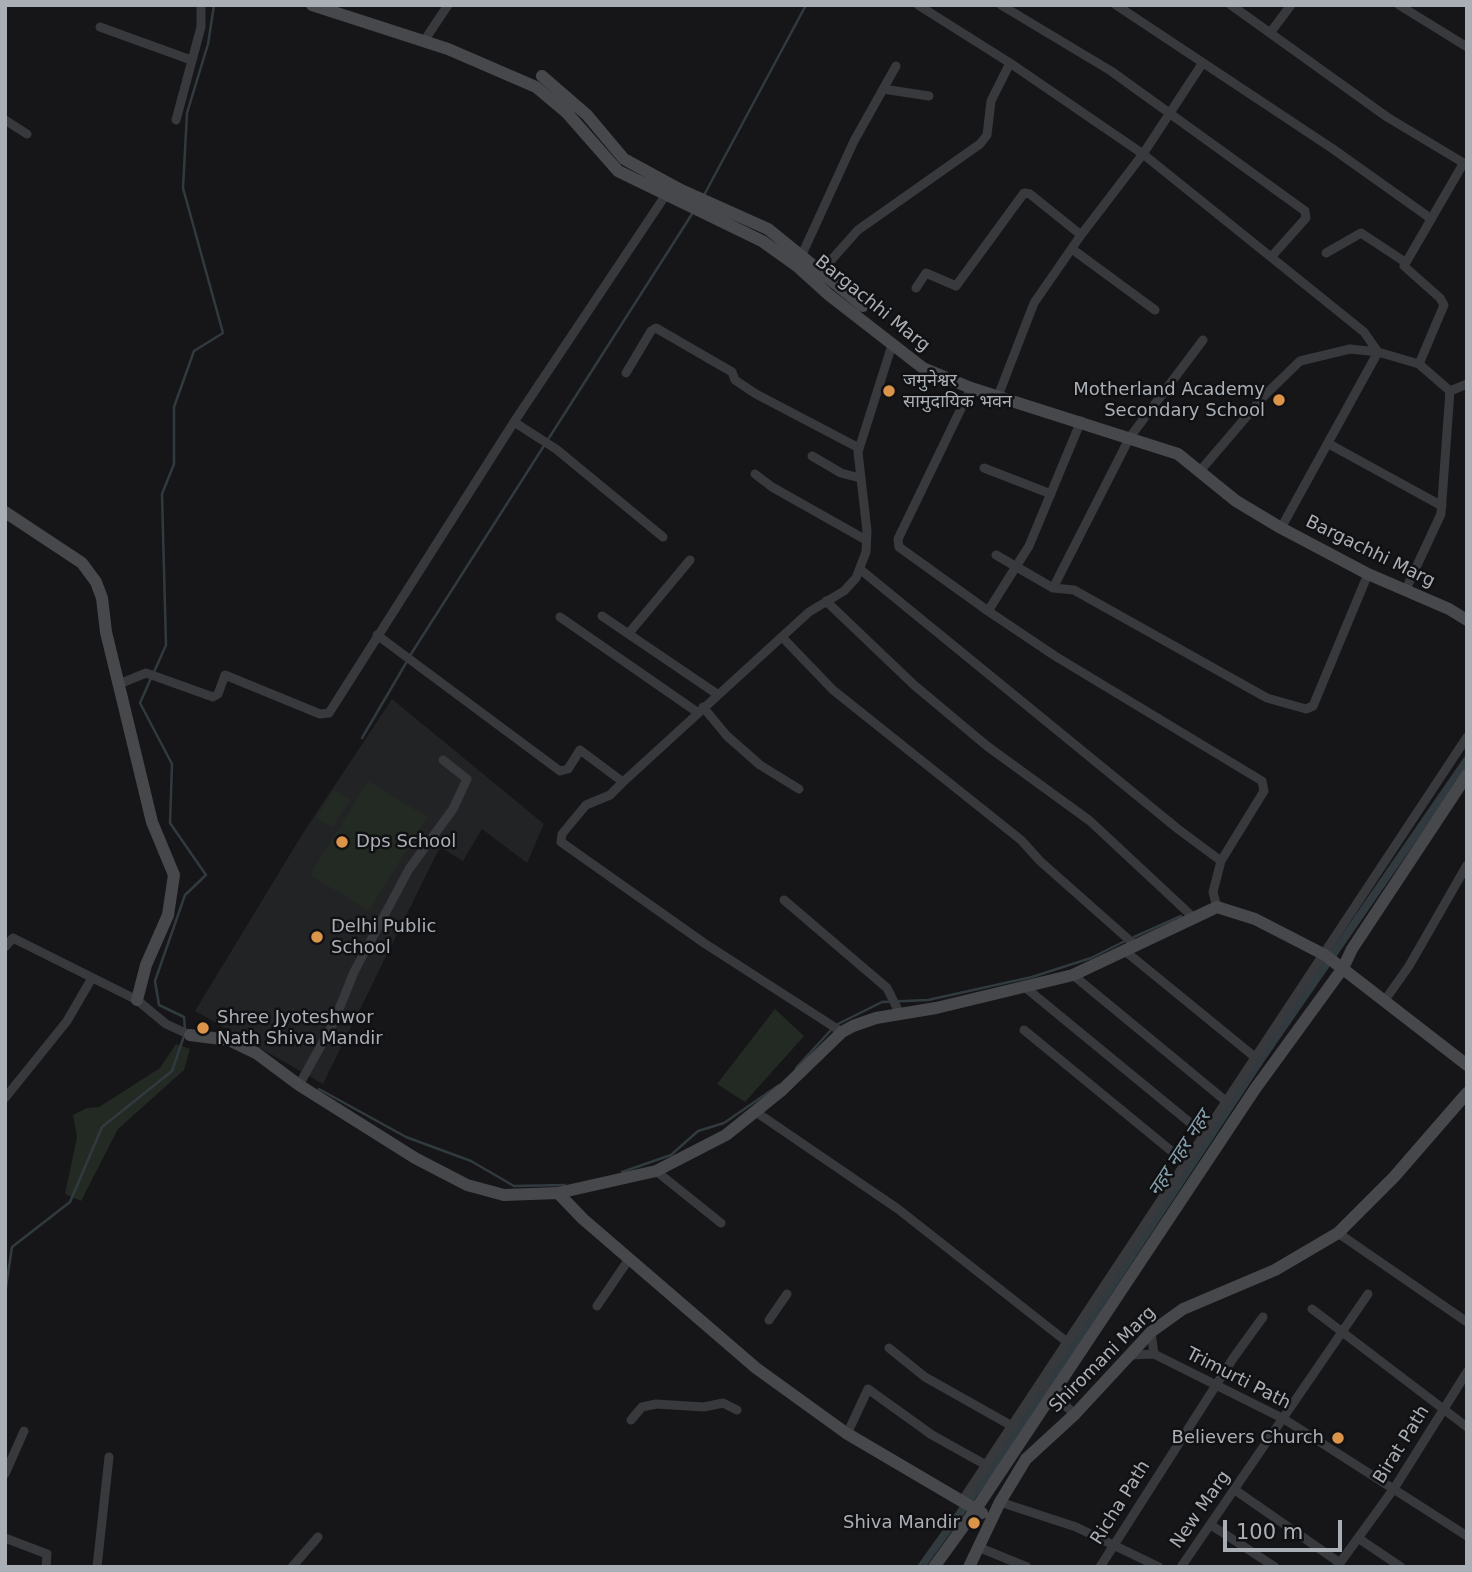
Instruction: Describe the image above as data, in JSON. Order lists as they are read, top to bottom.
{
  "streets": {
    "street": [
      "Bargachhi Marg",
      "Shiromani Marg",
      "Trimurti Path",
      "Birat Path",
      "Richa Path",
      "New Marg"
    ]
  },
  "crossings": [
    ["Trimurti Path", "Birat Path"],
    ["Trimurti Path", "Richa Path"],
    ["Trimurti Path", "New Marg"]
  ],
  "water": ["नहर नहर नहर"],
  "places": [
    "जमुनेश्वर सामुदायिक भवन",
    "Motherland Academy Secondary School",
    "Dps School",
    "Delhi Public School",
    "Shree Jyoteshwor Nath Shiva Mandir",
    "Believers Church",
    "Shiva Mandir"
  ],
  "scale_bar": "100 m"
}
